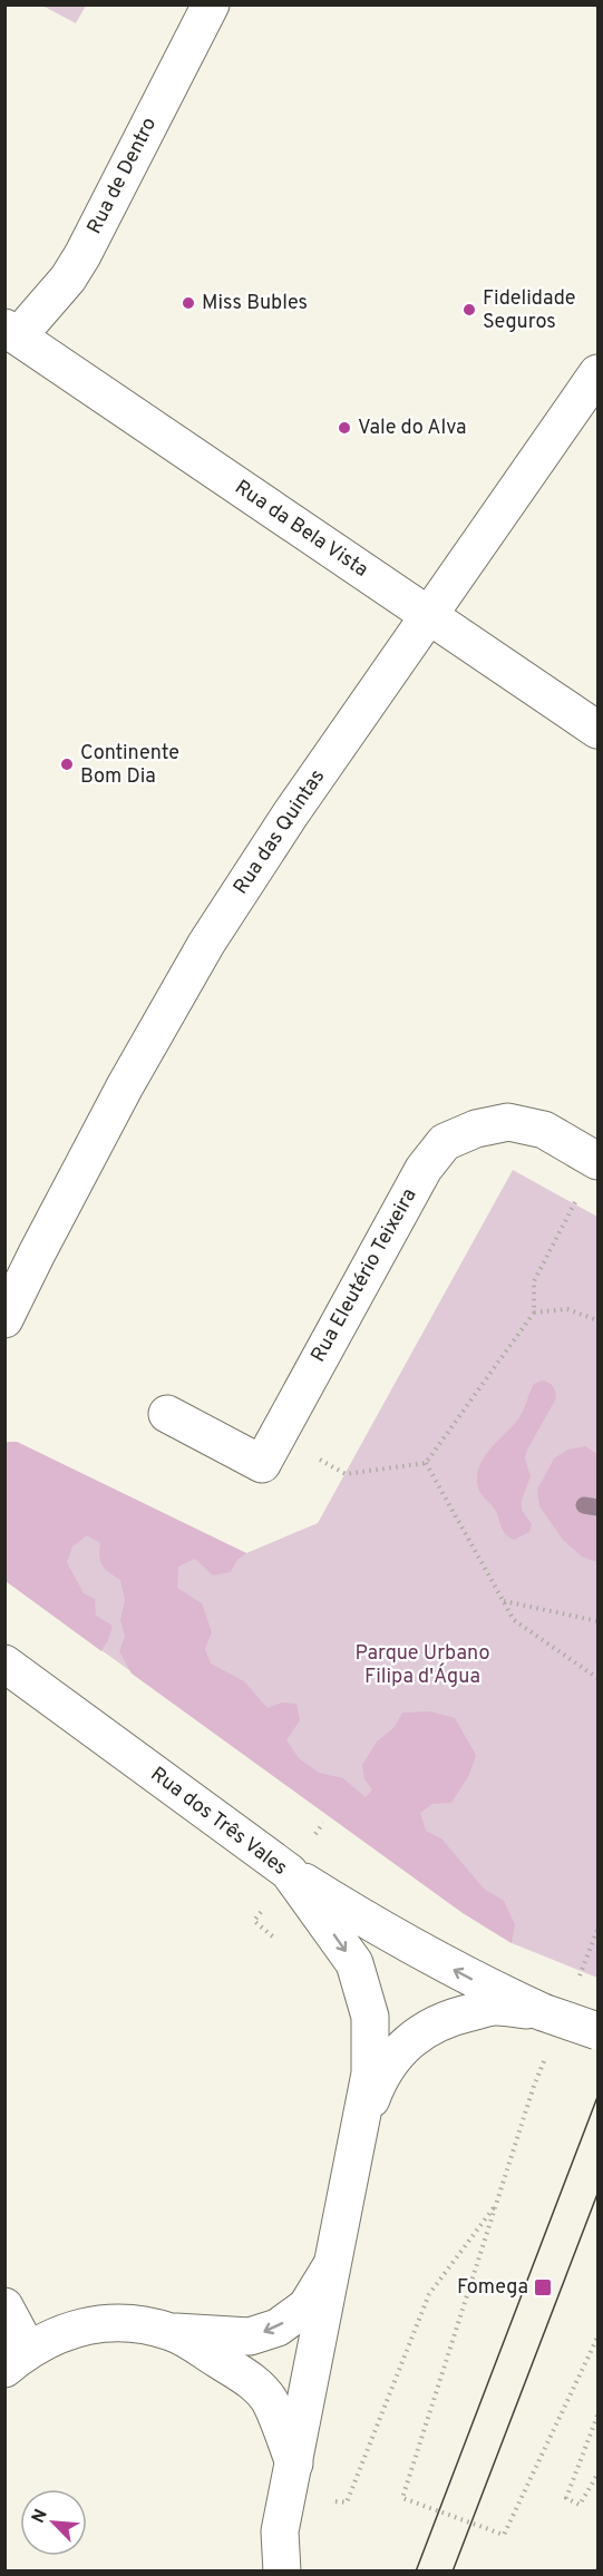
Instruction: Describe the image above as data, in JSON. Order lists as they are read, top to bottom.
{
  "streets": {
    "street": [
      "Rua de Dentro",
      "Rua da Bela Vista",
      "Rua das Quintas",
      "Rua Eleutério Teixeira",
      "Rua dos Três Vales"
    ]
  },
  "crossings": [
    ["Rua de Dentro", "Rua da Bela Vista"],
    ["Rua da Bela Vista", "Rua das Quintas"]
  ],
  "parks": ["Parque Urbano Filipa d'Água"],
  "places": {
    "other": [
      "Miss Bubles",
      "Fidelidade Seguros",
      "Vale do Alva",
      "Continente Bom Dia"
    ],
    "transit": ["Fomega"]
  },
  "north": "top left"
}
